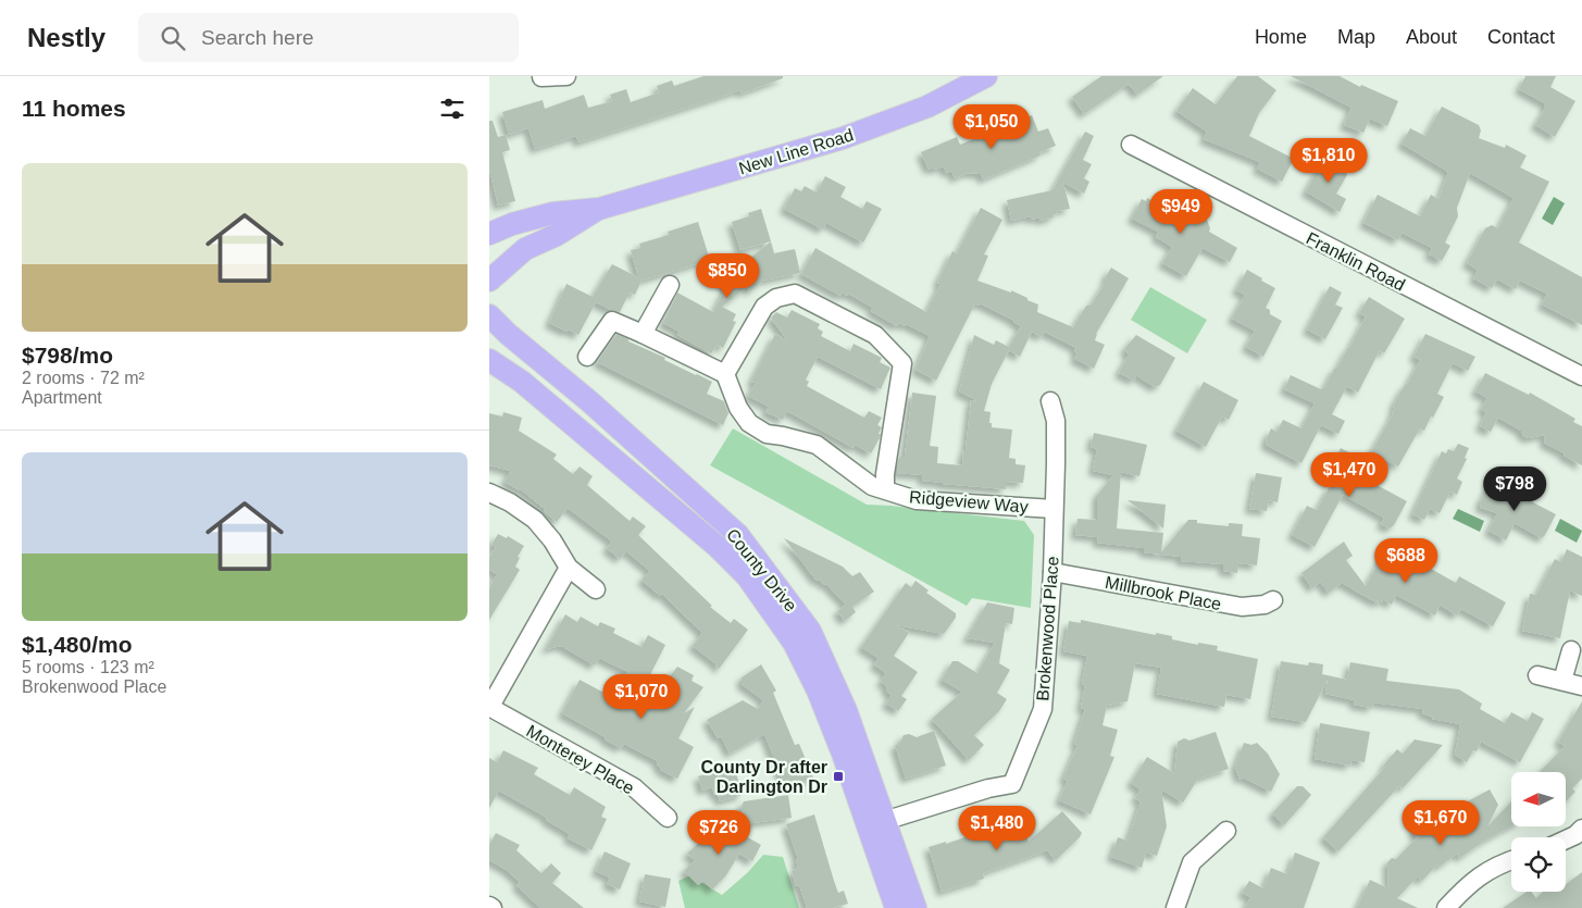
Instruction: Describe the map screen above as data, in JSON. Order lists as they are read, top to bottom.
{
  "streets": {
    "main road": ["New Line Road", "County Drive"],
    "street": [
      "Franklin Road",
      "Ridgeview Way",
      "Millbrook Place",
      "Brokenwood Place",
      "Monterey Place"
    ]
  },
  "crossings": [
    ["Ridgeview Way", "Brokenwood Place"],
    ["County Drive", "Brokenwood Place"],
    ["Millbrook Place", "Brokenwood Place"]
  ],
  "places": {
    "transit": ["County Dr after Darlington Dr"]
  },
  "north": "left",
  "page": {
    "header": "Nestly",
    "search": "Search here",
    "nav": [
      "Home",
      "Map",
      "About",
      "Contact"
    ],
    "heading": "11 homes",
    "price": [
      "$1,050",
      "$1,810",
      "$949",
      "$850",
      "$1,470",
      "$798",
      "$688",
      "$1,070",
      "$1,670",
      "$1,480",
      "$726"
    ],
    "list": [
      {
        "name": "$798/mo",
        "note": "2 rooms · 72 m² · Apartment"
      },
      {
        "name": "$1,480/mo",
        "note": "5 rooms · 123 m² · Brokenwood Place"
      }
    ]
  }
}
